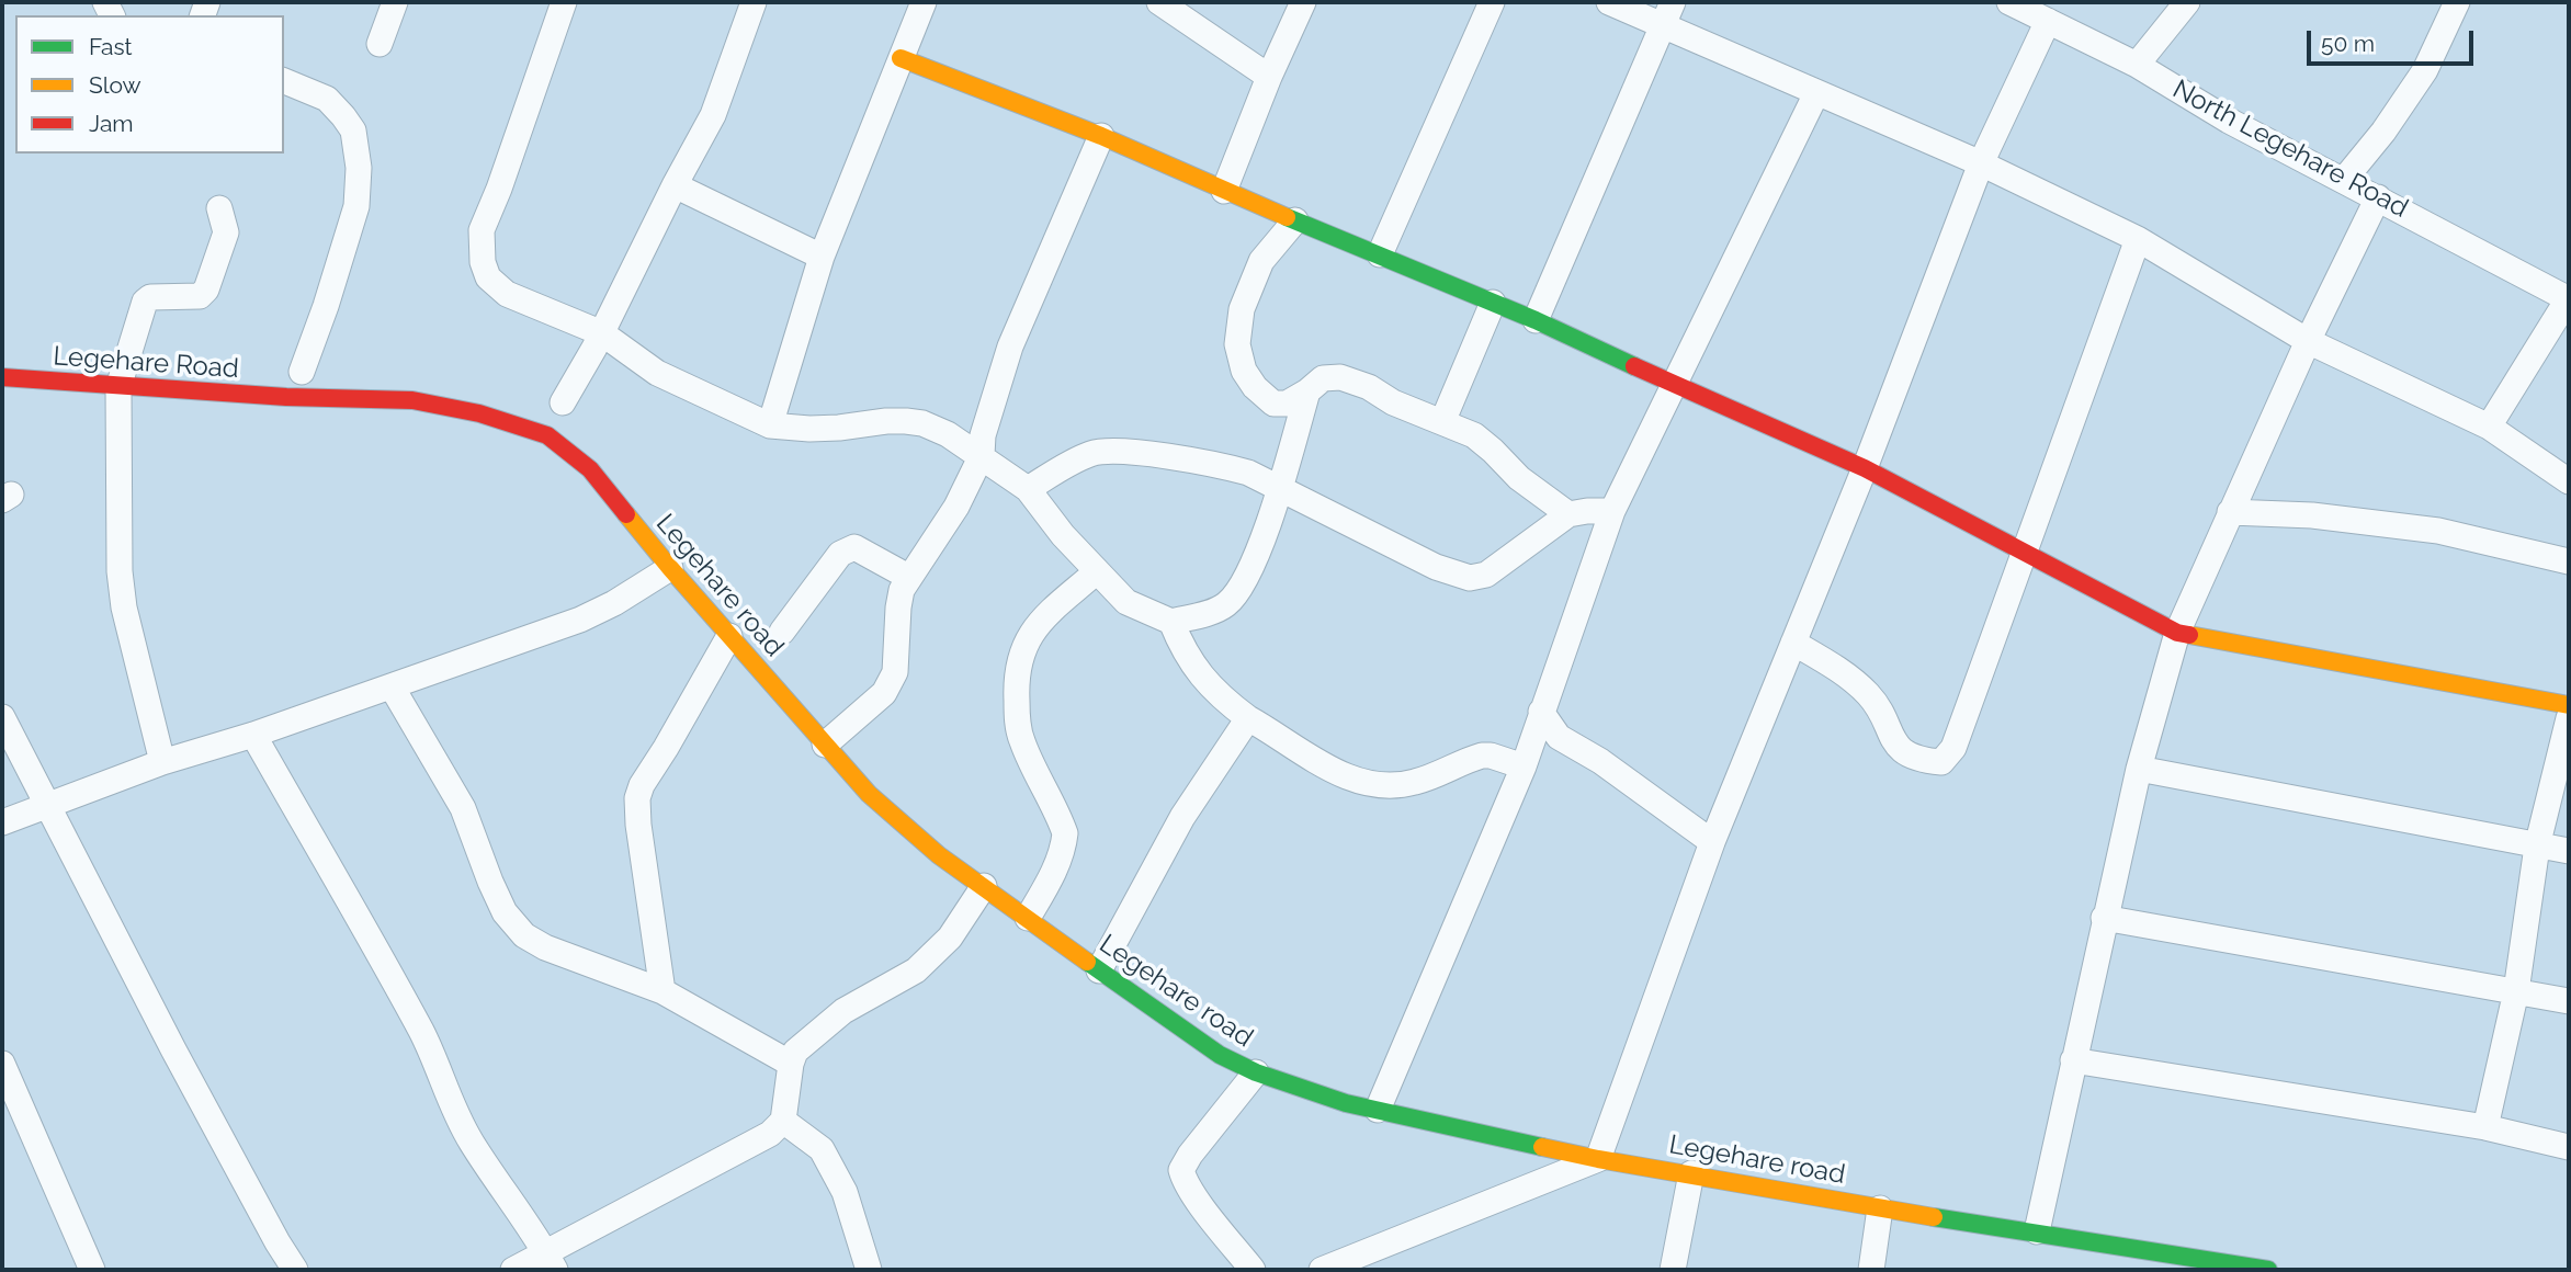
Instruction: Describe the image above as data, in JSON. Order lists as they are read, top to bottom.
{
  "streets": {
    "main road": ["Legehare Road", "Legehare road"],
    "street": ["North Legehare Road"]
  },
  "crossings": [
    ["Legehare Road", "Legehare road"]
  ],
  "legend": ["Fast", "Slow", "Jam"],
  "scale_bar": "50 m"
}
